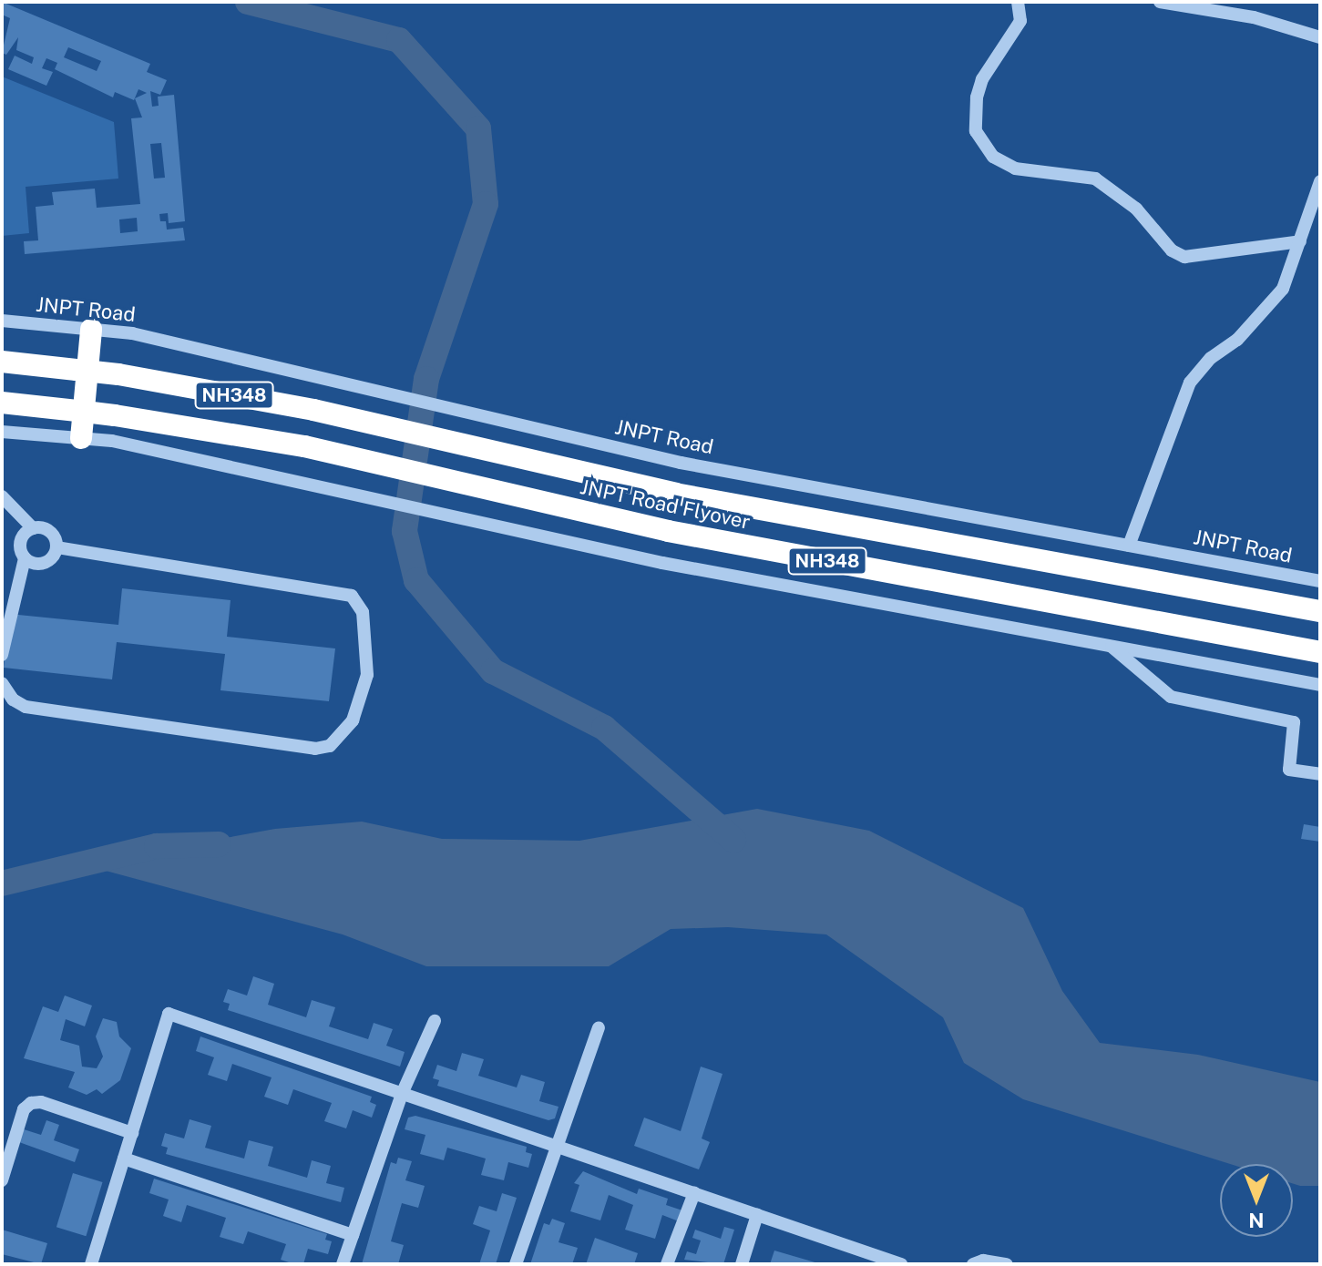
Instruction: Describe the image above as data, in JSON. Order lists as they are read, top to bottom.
{
  "streets": {
    "highway": ["NH348", "JNPT Road Flyover"],
    "street": ["JNPT Road"]
  },
  "north": "bottom"
}
